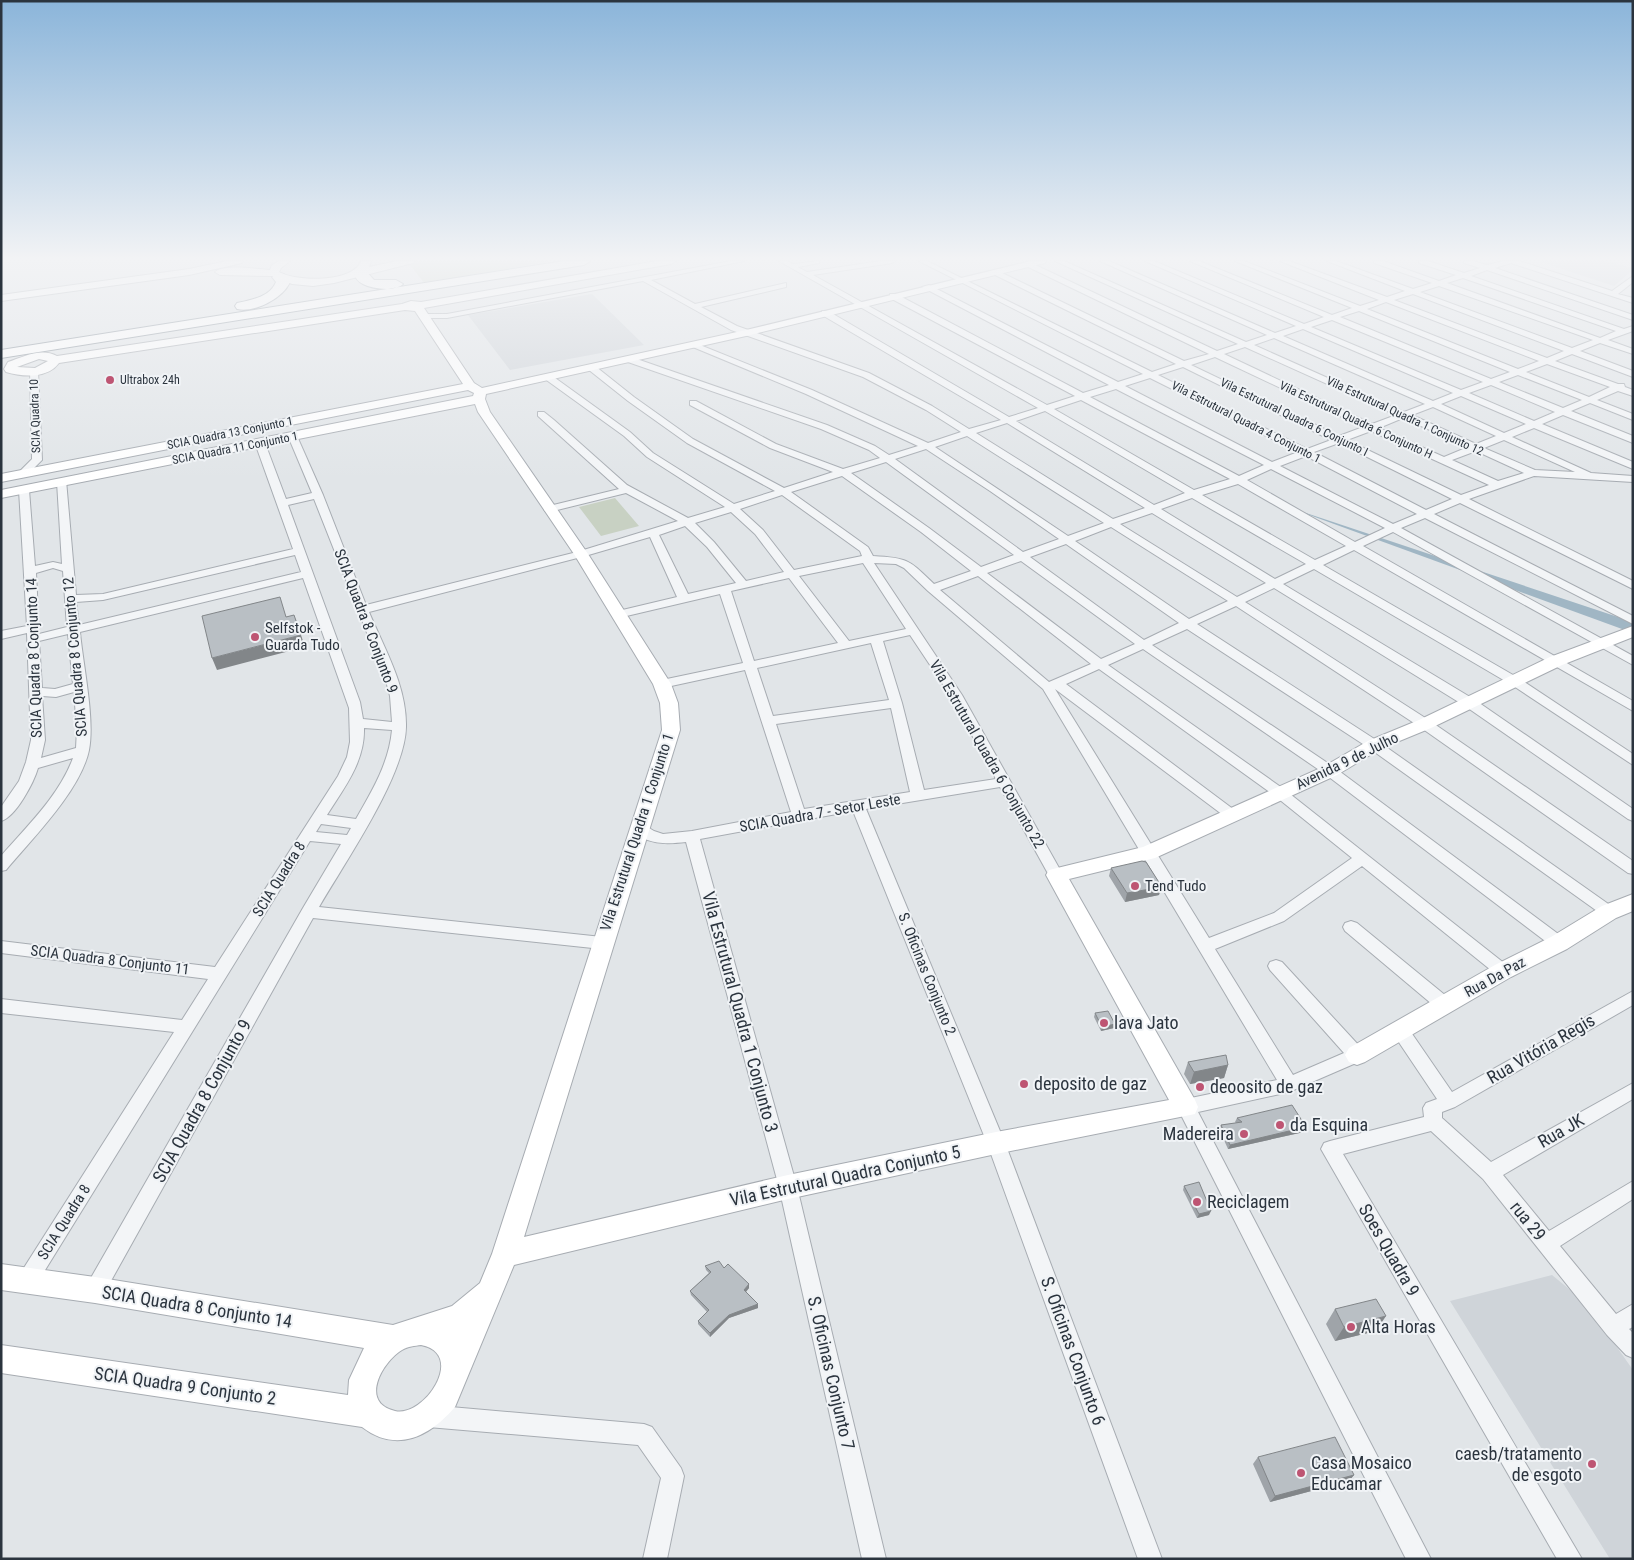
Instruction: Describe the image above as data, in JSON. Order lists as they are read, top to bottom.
{
  "streets": {
    "street": [
      "SCIA Quadra 10",
      "Vila Estrutural Quadra 1 Conjunto 12",
      "Vila Estrutural Quadra 6 Conjunto I",
      "Vila Estrutural Quadra 6 Conjunto H",
      "Vila Estrutural Quadra 4 Conjunto 1",
      "SCIA Quadra 13 Conjunto 1",
      "SCIA Quadra 11 Conjunto 1",
      "SCIA Quadra 8 Conjunto 9",
      "SCIA Quadra 8 Conjunto 12",
      "SCIA Quadra 8 Conjunto 14",
      "Vila Estrutural Quadra 6 Conjunto 22",
      "Avenida 9 de Julho",
      "SCIA Quadra 7 - Setor Leste",
      "Vila Estrutural Quadra 1 Conjunto 1",
      "SCIA Quadra 8",
      "SCIA Quadra 8 Conjunto 11",
      "S. Oficinas Conjunto 2",
      "Rua Da Paz",
      "Vila Estrutural Quadra 1 Conjunto 3",
      "Rua Vitória Regis",
      "Rua JK",
      "Vila Estrutural Quadra Conjunto 5",
      "rua 29",
      "Soes Quadra 9",
      "S. Oficinas Conjunto 6",
      "S. Oficinas Conjunto 7",
      "SCIA Quadra 9 Conjunto 2"
    ]
  },
  "crossings": [
    ["SCIA Quadra 10", "SCIA Quadra 13 Conjunto 1"],
    ["SCIA Quadra 13 Conjunto 1", "SCIA Quadra 11 Conjunto 1"],
    ["SCIA Quadra 13 Conjunto 1", "Vila Estrutural Quadra 1 Conjunto 1"],
    ["SCIA Quadra 11 Conjunto 1", "SCIA Quadra 8 Conjunto 9"],
    ["SCIA Quadra 11 Conjunto 1", "SCIA Quadra 8 Conjunto 12"],
    ["SCIA Quadra 11 Conjunto 1", "SCIA Quadra 8 Conjunto 14"],
    ["SCIA Quadra 11 Conjunto 1", "Vila Estrutural Quadra 1 Conjunto 1"],
    ["SCIA Quadra 11 Conjunto 1", "SCIA Quadra 8"],
    ["SCIA Quadra 8 Conjunto 9", "SCIA Quadra 8 Conjunto 14"],
    ["SCIA Quadra 8 Conjunto 14", "SCIA Quadra 8"],
    ["SCIA Quadra 8 Conjunto 14", "SCIA Quadra 9 Conjunto 2"],
    ["Vila Estrutural Quadra 6 Conjunto 22", "Avenida 9 de Julho"],
    ["Vila Estrutural Quadra 6 Conjunto 22", "SCIA Quadra 7 - Setor Leste"],
    ["SCIA Quadra 7 - Setor Leste", "Vila Estrutural Quadra 1 Conjunto 1"],
    ["SCIA Quadra 7 - Setor Leste", "S. Oficinas Conjunto 2"],
    ["SCIA Quadra 7 - Setor Leste", "Vila Estrutural Quadra 1 Conjunto 3"],
    ["Vila Estrutural Quadra 1 Conjunto 1", "Vila Estrutural Quadra Conjunto 5"],
    ["SCIA Quadra 8", "SCIA Quadra 8 Conjunto 11"],
    ["S. Oficinas Conjunto 2", "Vila Estrutural Quadra Conjunto 5"],
    ["S. Oficinas Conjunto 2", "S. Oficinas Conjunto 6"],
    ["Vila Estrutural Quadra 1 Conjunto 3", "Vila Estrutural Quadra Conjunto 5"],
    ["Vila Estrutural Quadra 1 Conjunto 3", "S. Oficinas Conjunto 7"],
    ["Rua Vitória Regis", "rua 29"],
    ["Rua Vitória Regis", "Soes Quadra 9"],
    ["Rua JK", "rua 29"],
    ["Vila Estrutural Quadra Conjunto 5", "S. Oficinas Conjunto 6"],
    ["Vila Estrutural Quadra Conjunto 5", "S. Oficinas Conjunto 7"],
    ["rua 29", "Soes Quadra 9"]
  ],
  "places": [
    "Ultrabox 24h",
    "Selfstok - Guarda Tudo",
    "Tend Tudo",
    "lava Jato",
    "deposito de gaz",
    "deoosito de gaz",
    "da Esquina",
    "Madereira",
    "Reciclagem",
    "Alta Horas",
    "caesb/tratamento de esgoto",
    "Casa Mosaico Educamar"
  ]
}
